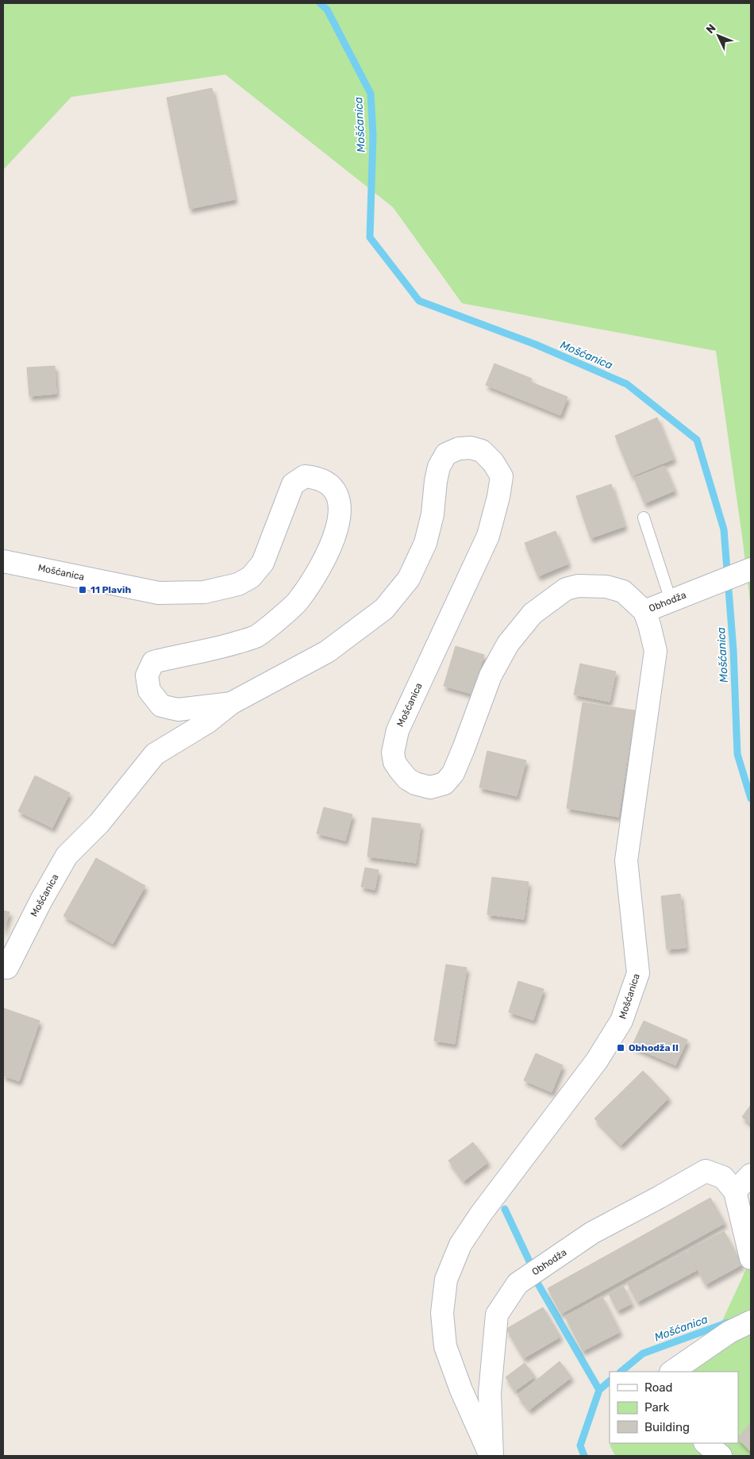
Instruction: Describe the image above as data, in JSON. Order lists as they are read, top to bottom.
{
  "streets": {
    "main road": ["Mošćanica", "Obhodža"]
  },
  "crossings": [
    ["Mošćanica", "Obhodža"]
  ],
  "water": ["Mošćanica"],
  "places": {
    "transit": ["11 Plavih", "Obhodža II"]
  },
  "legend": ["Road", "Park", "Building"],
  "north": "top left"
}
